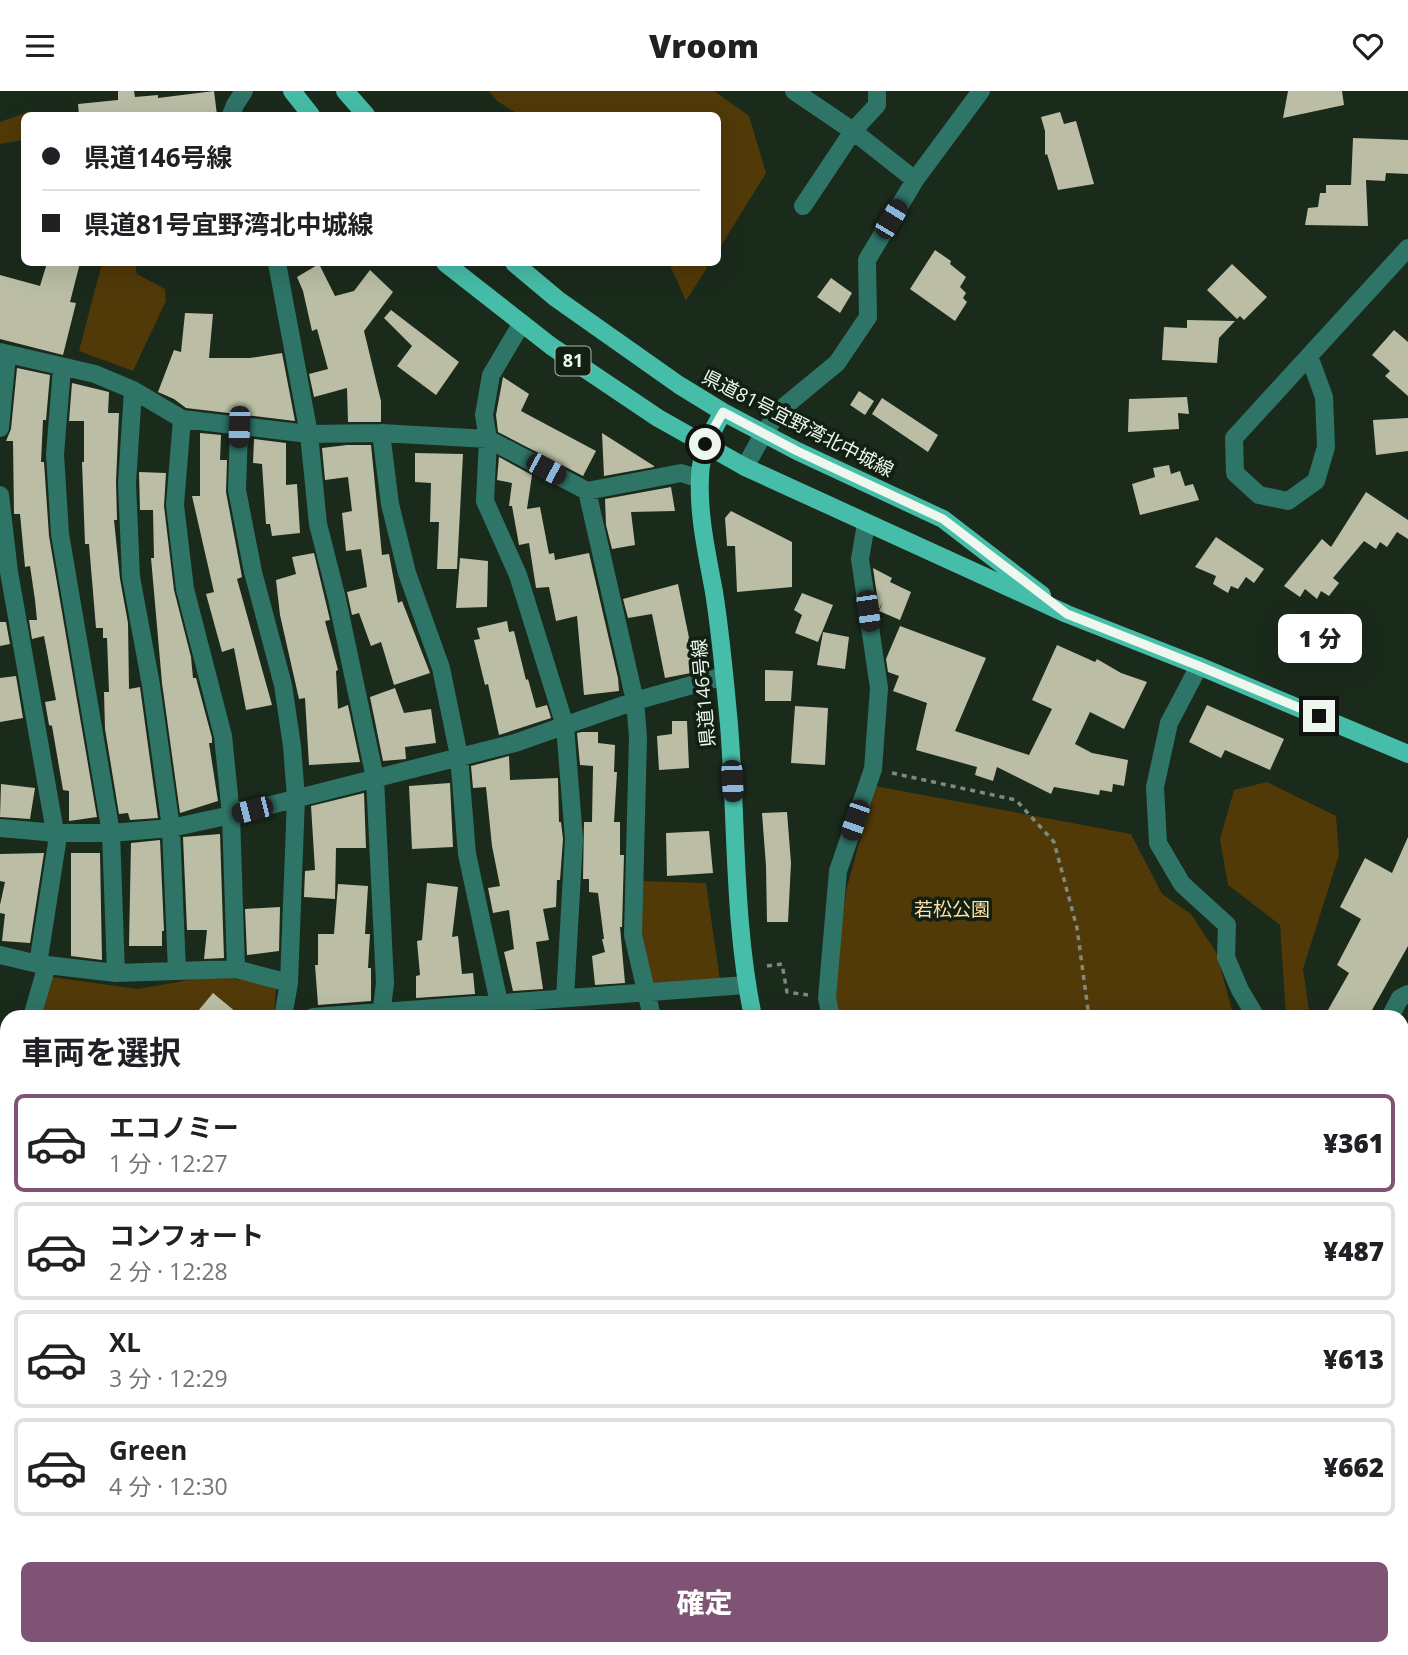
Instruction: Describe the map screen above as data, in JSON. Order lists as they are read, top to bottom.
{
  "streets": {
    "main road": ["81", "県道81号宜野湾北中城線", "県道146号線"]
  },
  "crossings": [
    ["県道81号宜野湾北中城線", "県道146号線"]
  ],
  "parks": ["若松公園"],
  "page": {
    "header": "Vroom",
    "banner": ["県道146号線", "県道81号宜野湾北中城線"],
    "bubble": "1 分",
    "heading": "車両を選択",
    "list": [
      {
        "name": "エコノミー",
        "note": "1 分 · 12:27",
        "value": "¥361"
      },
      {
        "name": "コンフォート",
        "note": "2 分 · 12:28",
        "value": "¥487"
      },
      {
        "name": "XL",
        "note": "3 分 · 12:29",
        "value": "¥613"
      },
      {
        "name": "Green",
        "note": "4 分 · 12:30",
        "value": "¥662"
      }
    ],
    "buttons": "確定"
  }
}
